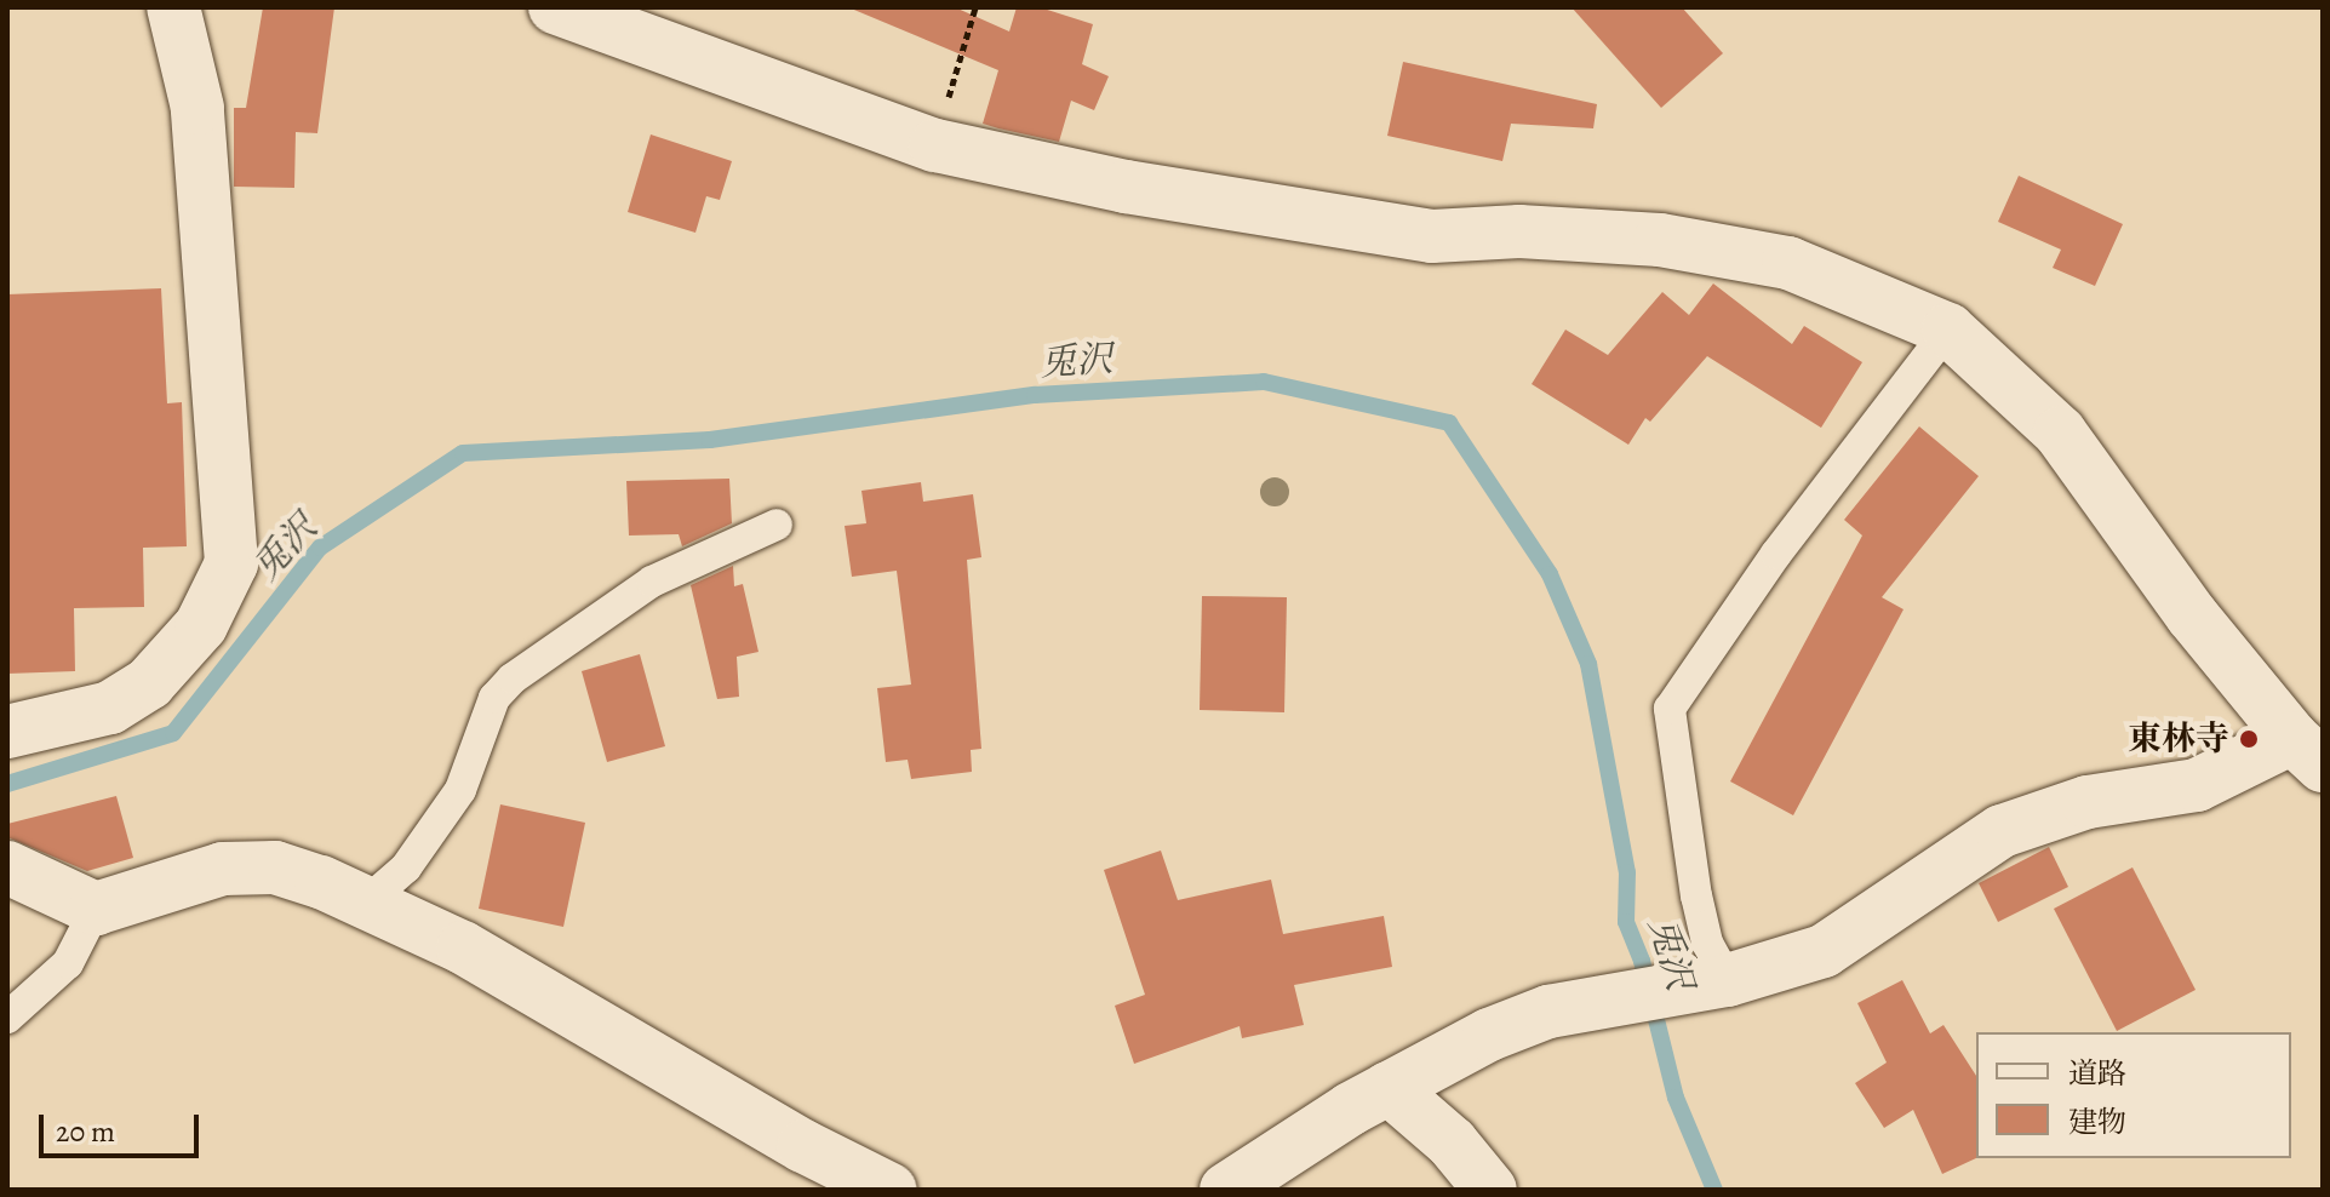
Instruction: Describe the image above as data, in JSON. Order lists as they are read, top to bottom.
{
  "water": ["兎沢"],
  "places": ["東林寺"],
  "legend": ["道路", "建物"],
  "scale_bar": "20 m"
}
